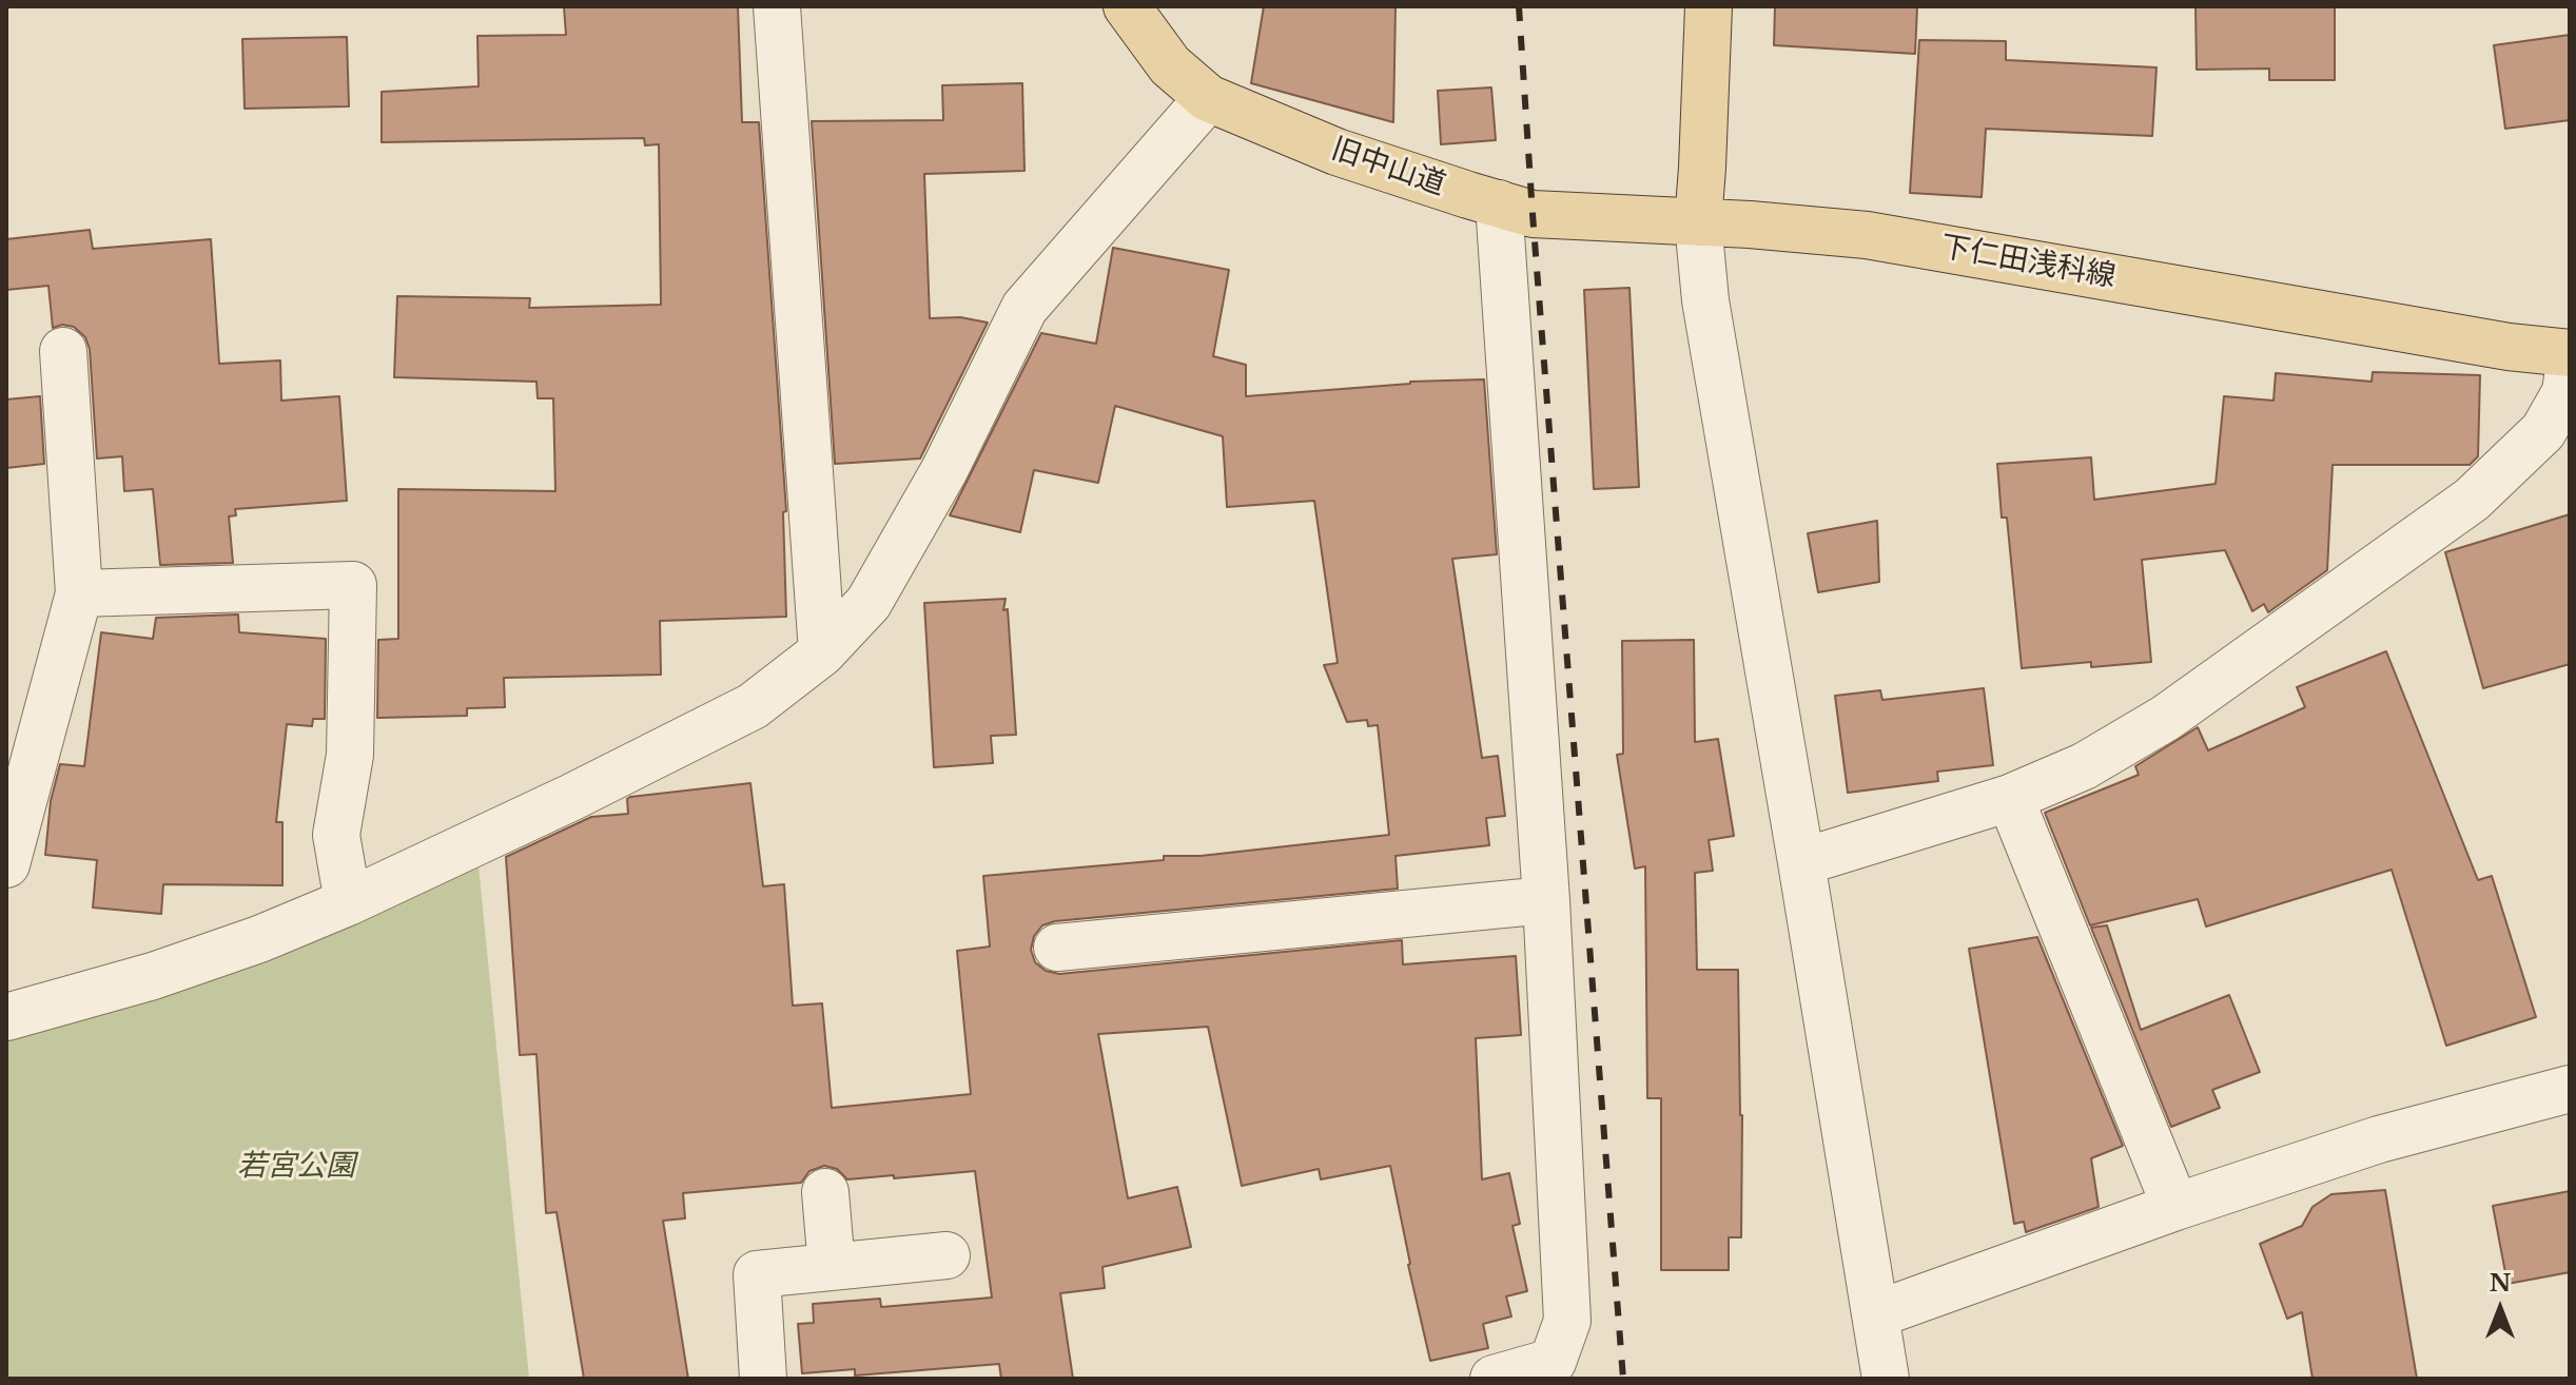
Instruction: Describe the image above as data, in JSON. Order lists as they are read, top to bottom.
{
  "streets": {
    "main road": ["旧中山道", "下仁田浅科線"]
  },
  "crossings": [
    ["旧中山道", "下仁田浅科線"]
  ],
  "parks": ["若宮公園"],
  "north": "top"
}
